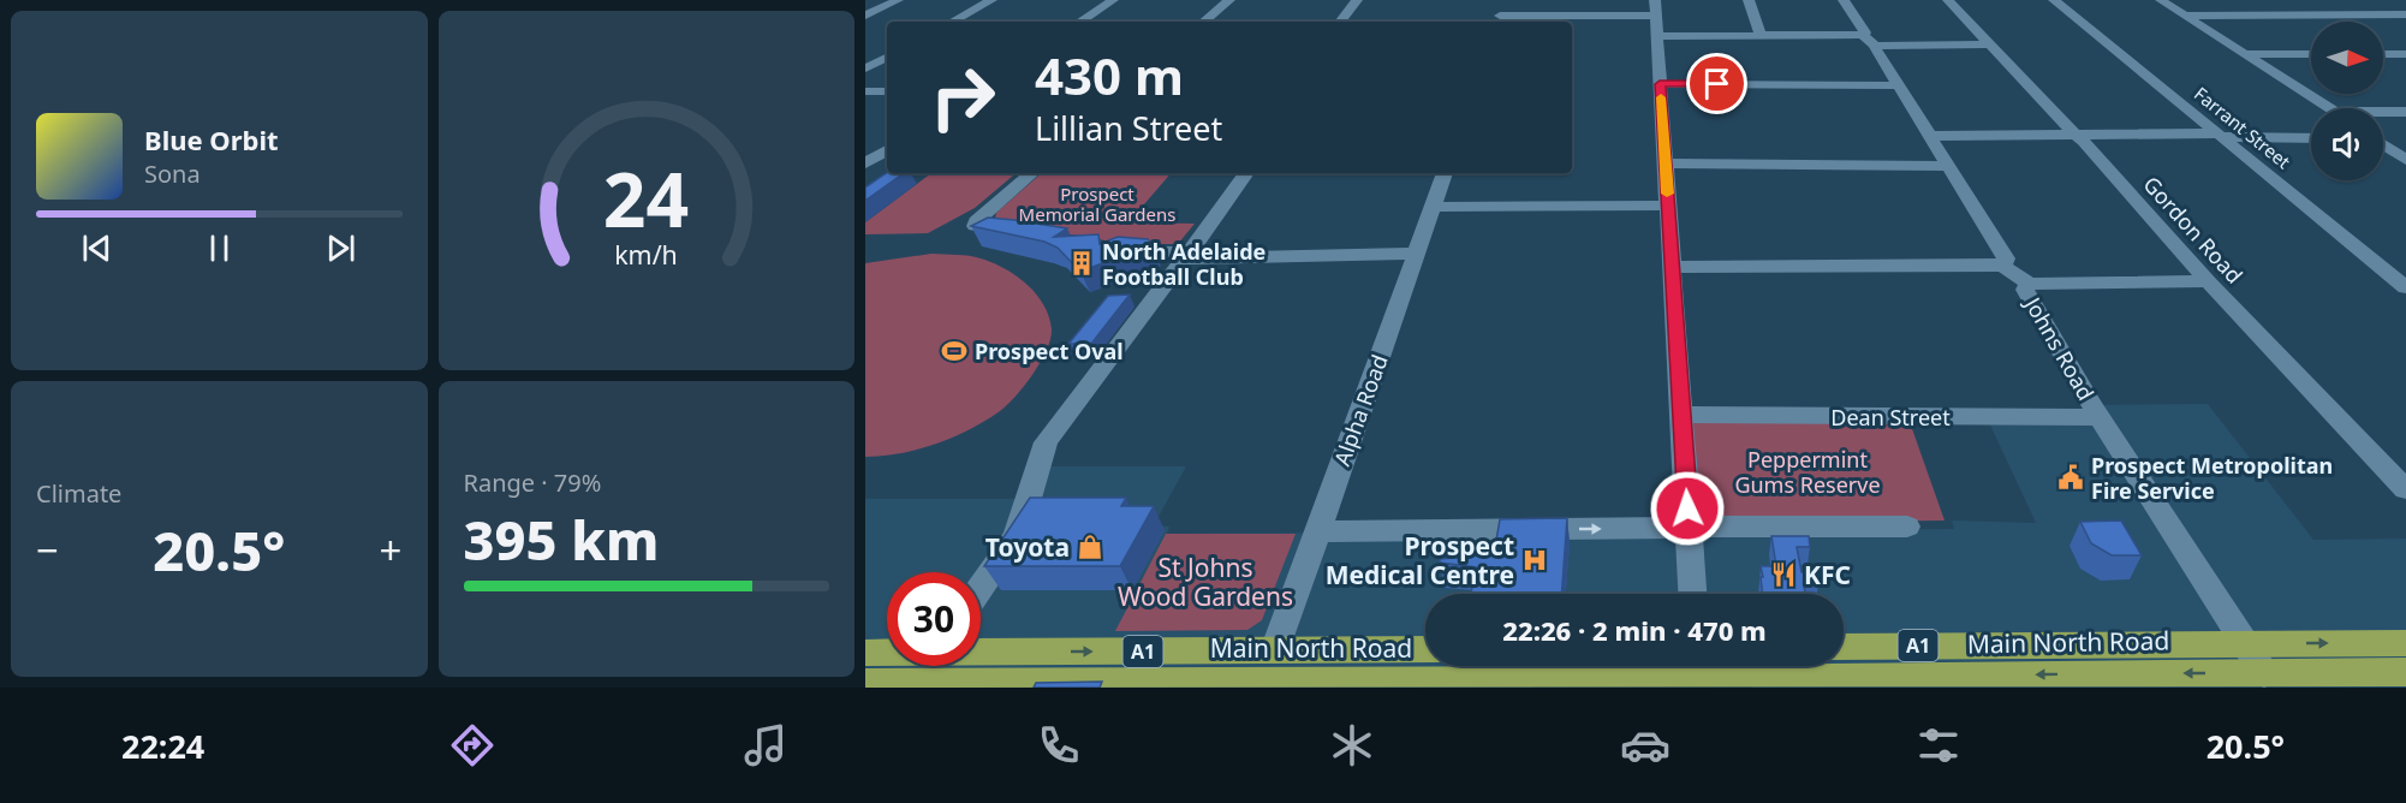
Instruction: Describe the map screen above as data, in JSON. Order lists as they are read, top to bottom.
{
  "streets": {
    "highway": ["Main North Road", "A1"],
    "street": [
      "Farrant Street",
      "Gordon Road",
      "Johns Road",
      "Alpha Road",
      "Dean Street"
    ]
  },
  "crossings": [
    ["Johns Road", "Dean Street"],
    ["Johns Road", "Main North Road"],
    ["Alpha Road", "Main North Road"]
  ],
  "parks": ["Prospect Memorial Gardens", "Peppermint Gums Reserve", "St Johns Wood Gardens"],
  "places": {
    "building": ["North Adelaide Football Club"],
    "sports": ["Prospect Oval"],
    "public building": ["Prospect Metropolitan Fire Service"],
    "shop": ["Toyota"],
    "hospital": ["Prospect Medical Centre"],
    "restaurant": ["KFC"]
  },
  "north": "right",
  "page": {
    "turn": ["430 m", "Lillian Street"],
    "song": ["Blue Orbit", "Sona"],
    "tile": [
      "Climate",
      ["Range · 79%", "395 km"]
    ],
    "heat": ["−", "20.5°", "+"],
    "limit": "30",
    "trip": "22:26 · 2 min · 470 m",
    "tabs": ["22:24", "20.5°"],
    "gauge": ["24", "km/h"]
  }
}
